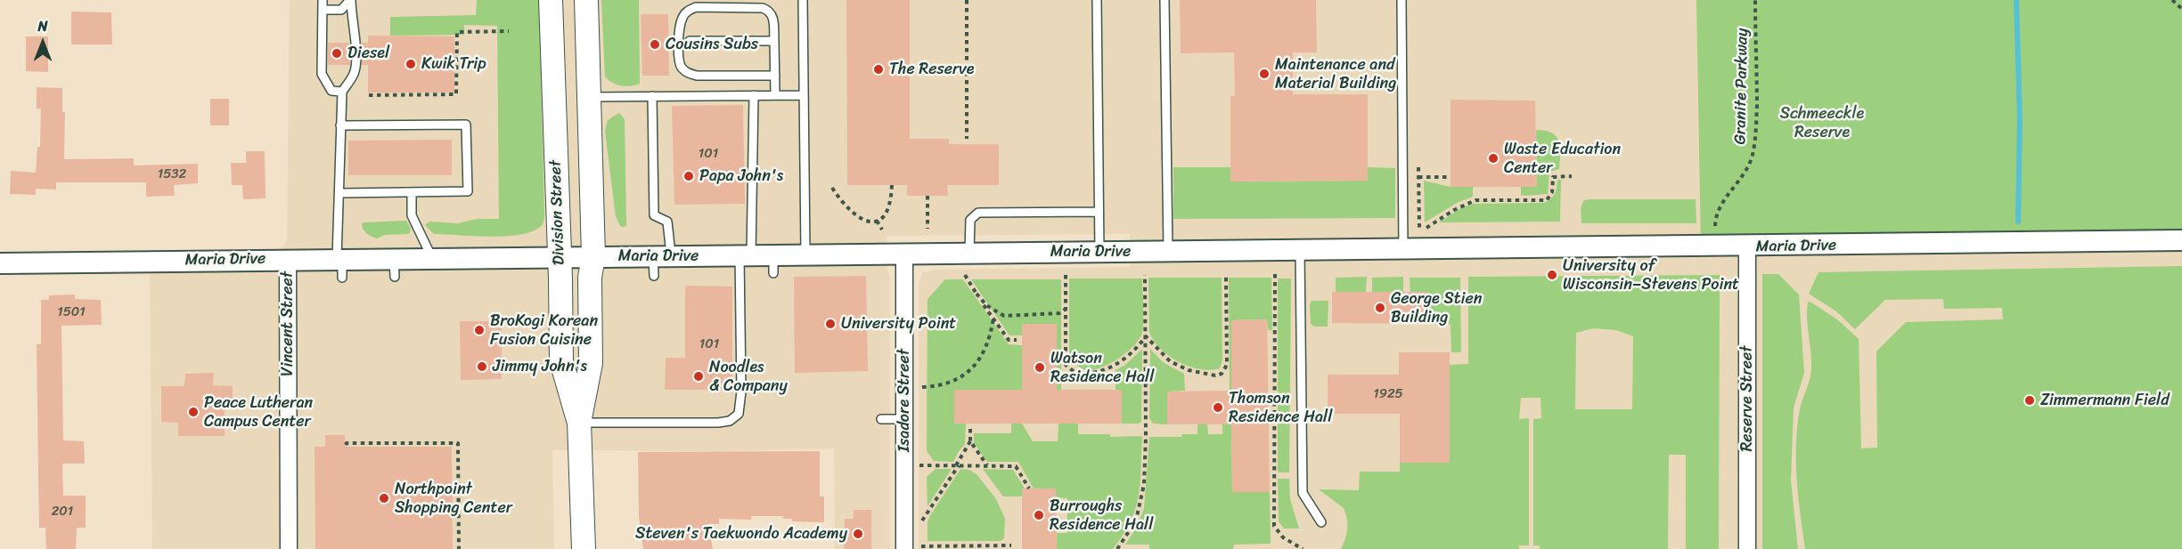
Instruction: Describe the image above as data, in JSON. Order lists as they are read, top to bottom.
{
  "streets": {
    "main road": ["Division Street"],
    "street": [
      "Maria Drive",
      "Vincent Street",
      "Reserve Street",
      "Isadore Street"
    ],
    "path": ["Granite Parkway"]
  },
  "crossings": [
    ["Division Street", "Maria Drive"],
    ["Maria Drive", "Vincent Street"],
    ["Maria Drive", "Reserve Street"],
    ["Maria Drive", "Isadore Street"]
  ],
  "parks": ["Schmeeckle Reserve"],
  "places": [
    "Cousins Subs",
    "Diesel",
    "Kwik Trip",
    "The Reserve",
    "Maintenance and Material Building",
    "Waste Education Center",
    "Papa John's",
    "University of Wisconsin–Stevens Point",
    "George Stien Building",
    "University Point",
    "BroKogi Korean Fusion Cuisine",
    "Jimmy John's",
    "Watson Residence Hall",
    "Noodles & Company",
    "Zimmermann Field",
    "Thomson Residence Hall",
    "Peace Lutheran Campus Center",
    "Northpoint Shopping Center",
    "Burroughs Residence Hall",
    "Steven's Taekwondo Academy"
  ],
  "house_numbers": [
    "101",
    "1532",
    "1501",
    "101",
    "1925",
    "201"
  ],
  "north": "top"
}
